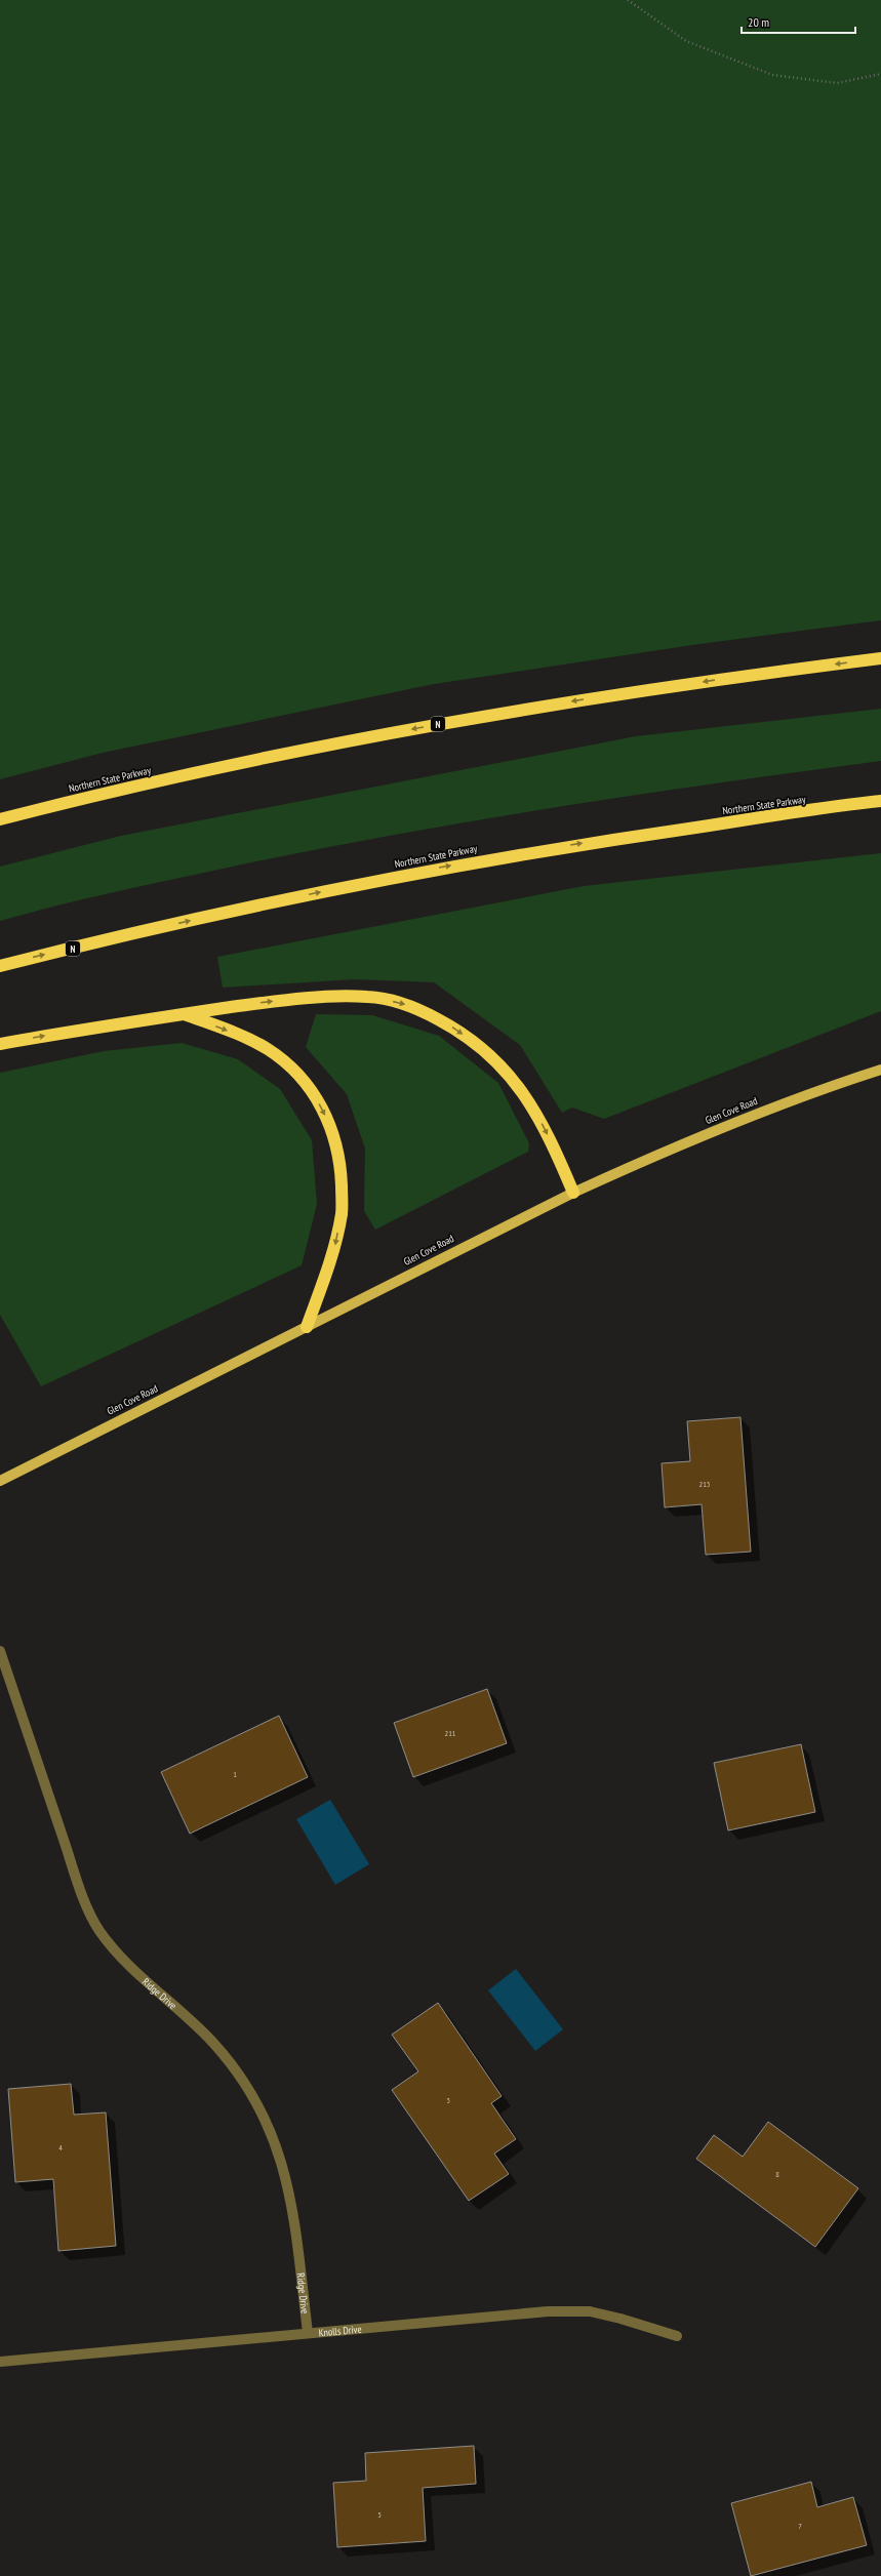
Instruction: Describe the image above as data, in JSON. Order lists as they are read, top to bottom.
{
  "streets": {
    "highway": ["N", "Northern State Parkway"],
    "main road": ["Glen Cove Road"],
    "street": ["Ridge Drive", "Knolls Drive"]
  },
  "crossings": [
    ["Ridge Drive", "Knolls Drive"]
  ],
  "house_numbers": [
    "213",
    "211",
    "1",
    "3",
    "4",
    "8",
    "5",
    "7"
  ],
  "scale_bar": "20 m"
}
